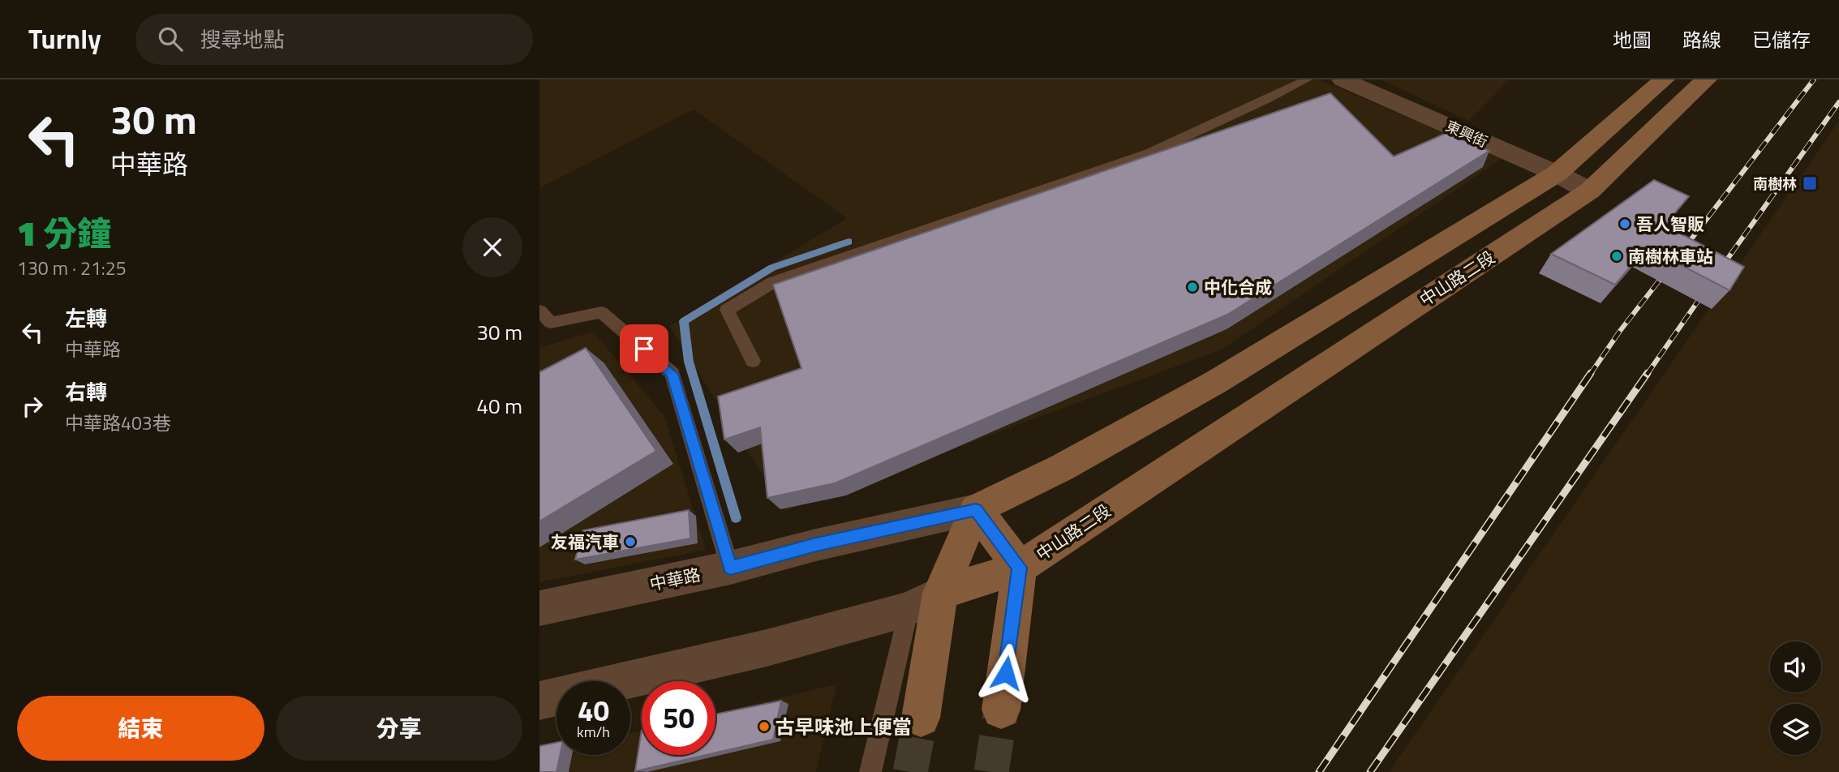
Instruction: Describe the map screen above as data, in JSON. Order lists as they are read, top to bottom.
{
  "streets": {
    "main road": ["中山路二段"],
    "street": ["東興街", "中華路"]
  },
  "crossings": [
    ["東興街", "中山路二段"]
  ],
  "places": {
    "transit": ["南樹林"],
    "other": [
      "吾人智販",
      "南樹林車站",
      "中化合成",
      "友福汽車",
      "古早味池上便當"
    ]
  },
  "page": {
    "header": "Turnly",
    "search": "搜尋地點",
    "nav": ["地圖", "路線", "已儲存"],
    "turn": ["30 m", "中華路"],
    "heading": ["1 分鐘", "130 m · 21:25"],
    "list": [
      {
        "name": "左轉",
        "note": "中華路",
        "value": "30 m"
      },
      {
        "name": "右轉",
        "note": "中華路403巷",
        "value": "40 m"
      }
    ],
    "speed": "40 km/h",
    "limit": "50",
    "buttons": ["結束", "分享"]
  }
}
